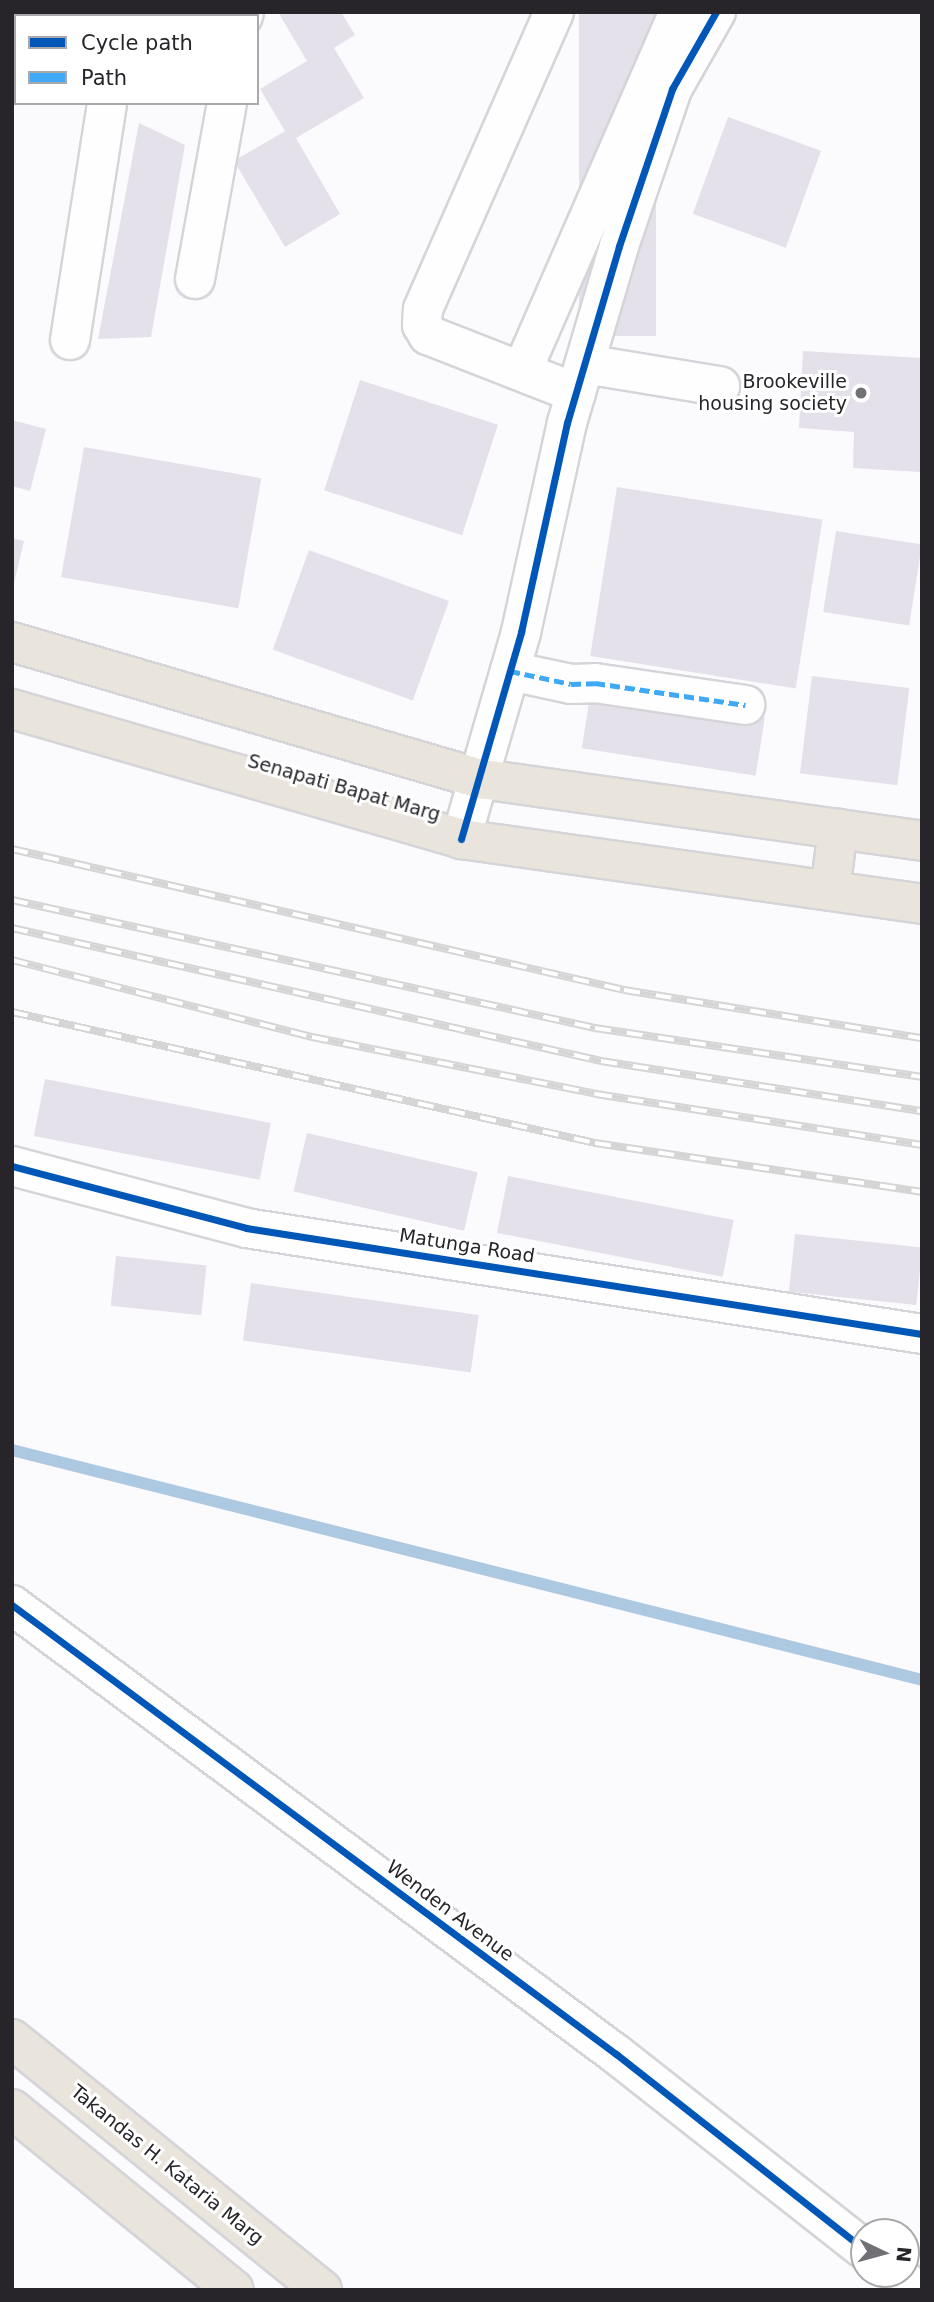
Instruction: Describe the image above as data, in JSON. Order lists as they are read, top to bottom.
{
  "streets": {
    "main road": ["Senapati Bapat Marg", "Takandas H. Kataria Marg"],
    "street": ["Matunga Road", "Wenden Avenue"]
  },
  "places": ["Brookeville housing society"],
  "legend": ["Cycle path", "Path"],
  "north": "right"
}
